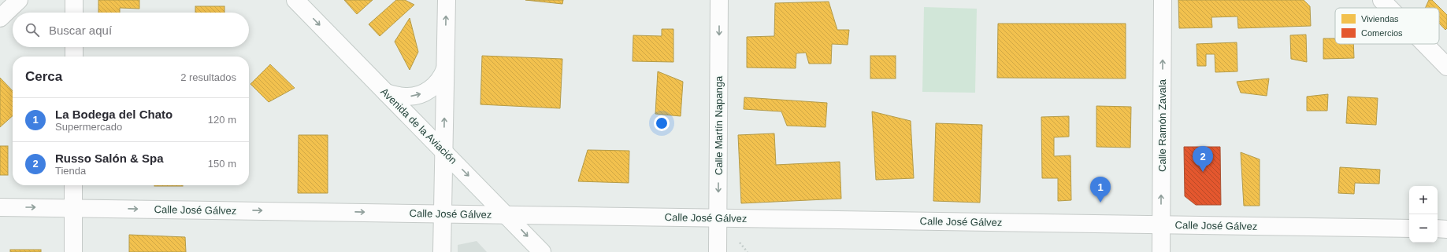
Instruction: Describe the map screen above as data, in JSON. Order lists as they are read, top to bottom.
{
  "streets": {
    "street": [
      "Avenida de la Aviación",
      "Calle Martín Napanga",
      "Calle Ramón Zavala",
      "Calle José Gálvez"
    ]
  },
  "crossings": [
    ["Avenida de la Aviación", "Calle José Gálvez"],
    ["Calle Martín Napanga", "Calle José Gálvez"],
    ["Calle Ramón Zavala", "Calle José Gálvez"]
  ],
  "one_way": ["Avenida de la Aviación", "Calle Martín Napanga", "Calle Ramón Zavala"],
  "legend": ["Viviendas", "Comercios"],
  "page": {
    "search": "Buscar aquí",
    "heading": ["Cerca", "2 resultados"],
    "list": [
      {
        "mark": "1",
        "name": "La Bodega del Chato",
        "note": "Supermercado",
        "value": "120 m"
      },
      {
        "mark": "2",
        "name": "Russo Salón & Spa",
        "note": "Tienda",
        "value": "150 m"
      }
    ],
    "pins": ["2", "1"],
    "map_buttons": ["+", "−"]
  }
}
